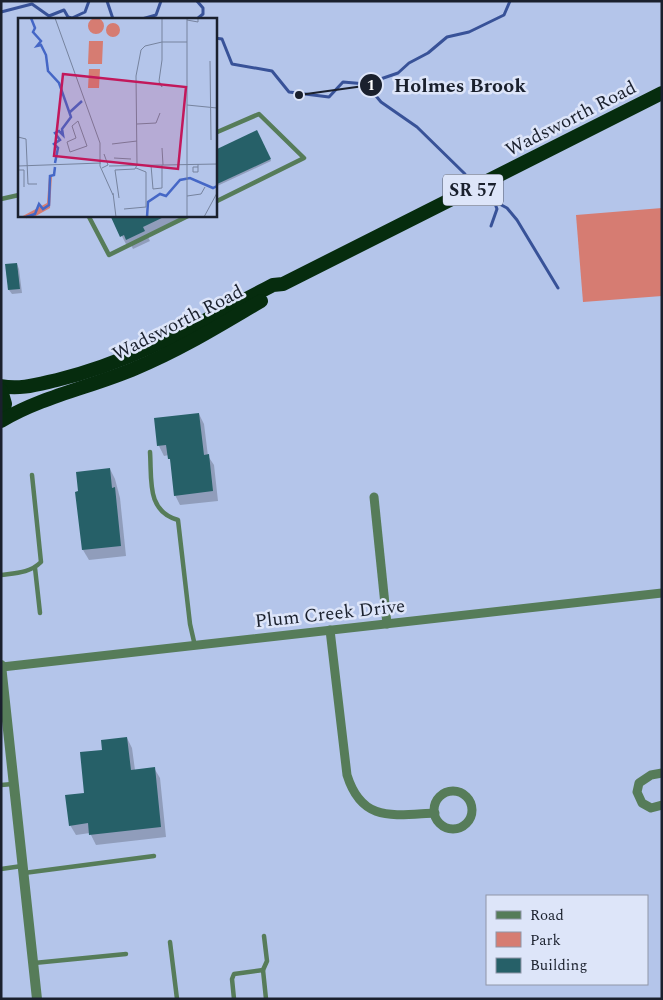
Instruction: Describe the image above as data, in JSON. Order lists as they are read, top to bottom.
{
  "streets": {
    "highway": ["Wadsworth Road", "SR 57"],
    "street": ["Plum Creek Drive"]
  },
  "places": ["Holmes Brook"],
  "legend": ["Road", "Park", "Building"]
}
